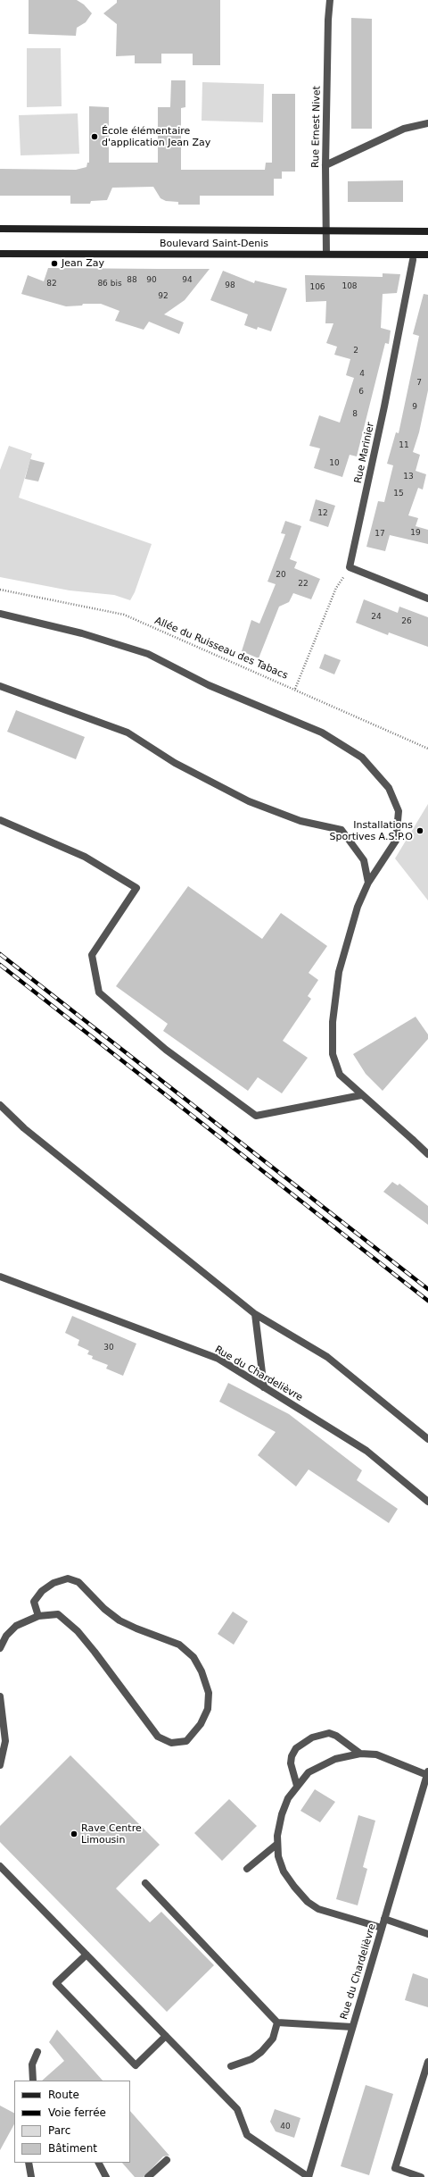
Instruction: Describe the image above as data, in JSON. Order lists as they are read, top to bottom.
{
  "streets": {
    "main road": ["Boulevard Saint-Denis"],
    "street": ["Rue Ernest Nivet", "Rue Marinier", "Rue du Chardelièvre"],
    "path": ["Allée du Ruisseau des Tabacs"]
  },
  "crossings": [
    ["Rue Ernest Nivet", "Boulevard Saint-Denis"]
  ],
  "places": [
    "École élémentaire d'application Jean Zay",
    "Jean Zay",
    "Installations Sportives A.S.P.O",
    "Rave Centre Limousin"
  ],
  "house_numbers": [
    "88",
    "90",
    "94",
    "82",
    "86 bis",
    "98",
    "108",
    "106",
    "92",
    "2",
    "4",
    "7",
    "6",
    "9",
    "8",
    "11",
    "10",
    "13",
    "15",
    "12",
    "19",
    "17",
    "20",
    "22",
    "24",
    "26",
    "30",
    "40"
  ],
  "legend": [
    "Route",
    "Voie ferrée",
    "Parc",
    "Bâtiment"
  ]
}
